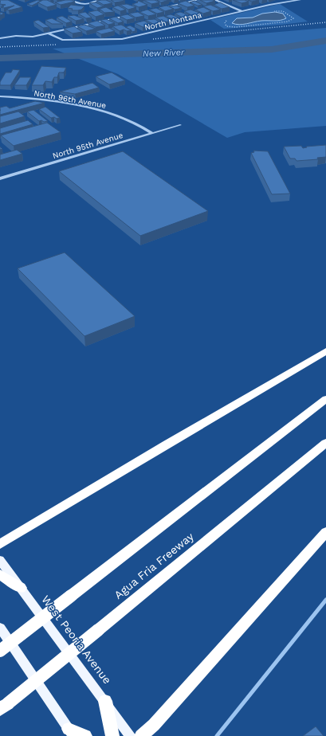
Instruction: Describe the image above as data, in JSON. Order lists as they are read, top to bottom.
{
  "streets": {
    "highway": ["Agua Fria Freeway"],
    "main road": ["West Peoria Avenue"],
    "street": ["North Montana", "North 96th Avenue", "North 95th Avenue"]
  },
  "crossings": [
    ["North 96th Avenue", "North 95th Avenue"]
  ],
  "water": ["New River"]
}
